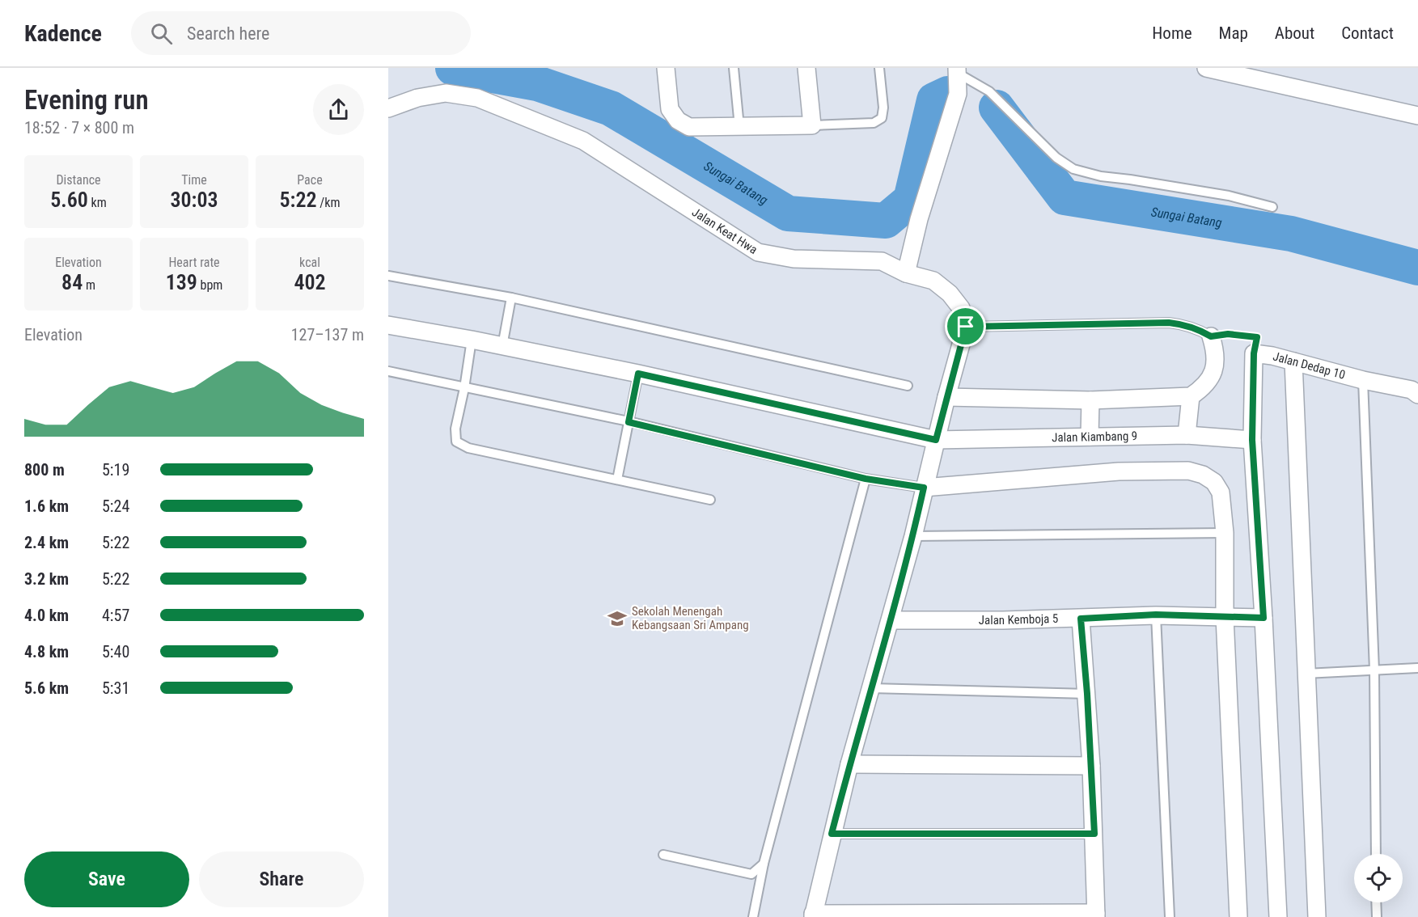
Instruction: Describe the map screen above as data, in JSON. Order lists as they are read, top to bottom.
{
  "streets": {
    "street": [
      "Jalan Keat Hwa",
      "Jalan Dedap 10",
      "Jalan Kiambang 9",
      "Jalan Kemboja 5"
    ]
  },
  "crossings": [
    ["Jalan Dedap 10", "Jalan Kiambang 9"],
    ["Jalan Dedap 10", "Jalan Kemboja 5"]
  ],
  "water": ["Sungai Batang"],
  "places": {
    "school or university": ["Sekolah Menengah Kebangsaan Sri Ampang"]
  },
  "page": {
    "header": "Kadence",
    "search": "Search here",
    "nav": [
      "Home",
      "Map",
      "About",
      "Contact"
    ],
    "heading": ["Evening run", "18:52 · 7 × 800 m"],
    "stats": [
      ["Distance", "5.60 km"],
      ["Time", "30:03"],
      ["Pace", "5:22 /km"],
      ["Elevation", "84 m"],
      ["Heart rate", "139 bpm"],
      ["kcal", "402"]
    ],
    "chart": ["Elevation", "127–137 m"],
    "list": [
      {
        "name": "800 m",
        "note": "5:19"
      },
      {
        "name": "1.6 km",
        "note": "5:24"
      },
      {
        "name": "2.4 km",
        "note": "5:22"
      },
      {
        "name": "3.2 km",
        "note": "5:22"
      },
      {
        "name": "4.0 km",
        "note": "4:57"
      },
      {
        "name": "4.8 km",
        "note": "5:40"
      },
      {
        "name": "5.6 km",
        "note": "5:31"
      }
    ],
    "buttons": ["Save", "Share"]
  }
}
